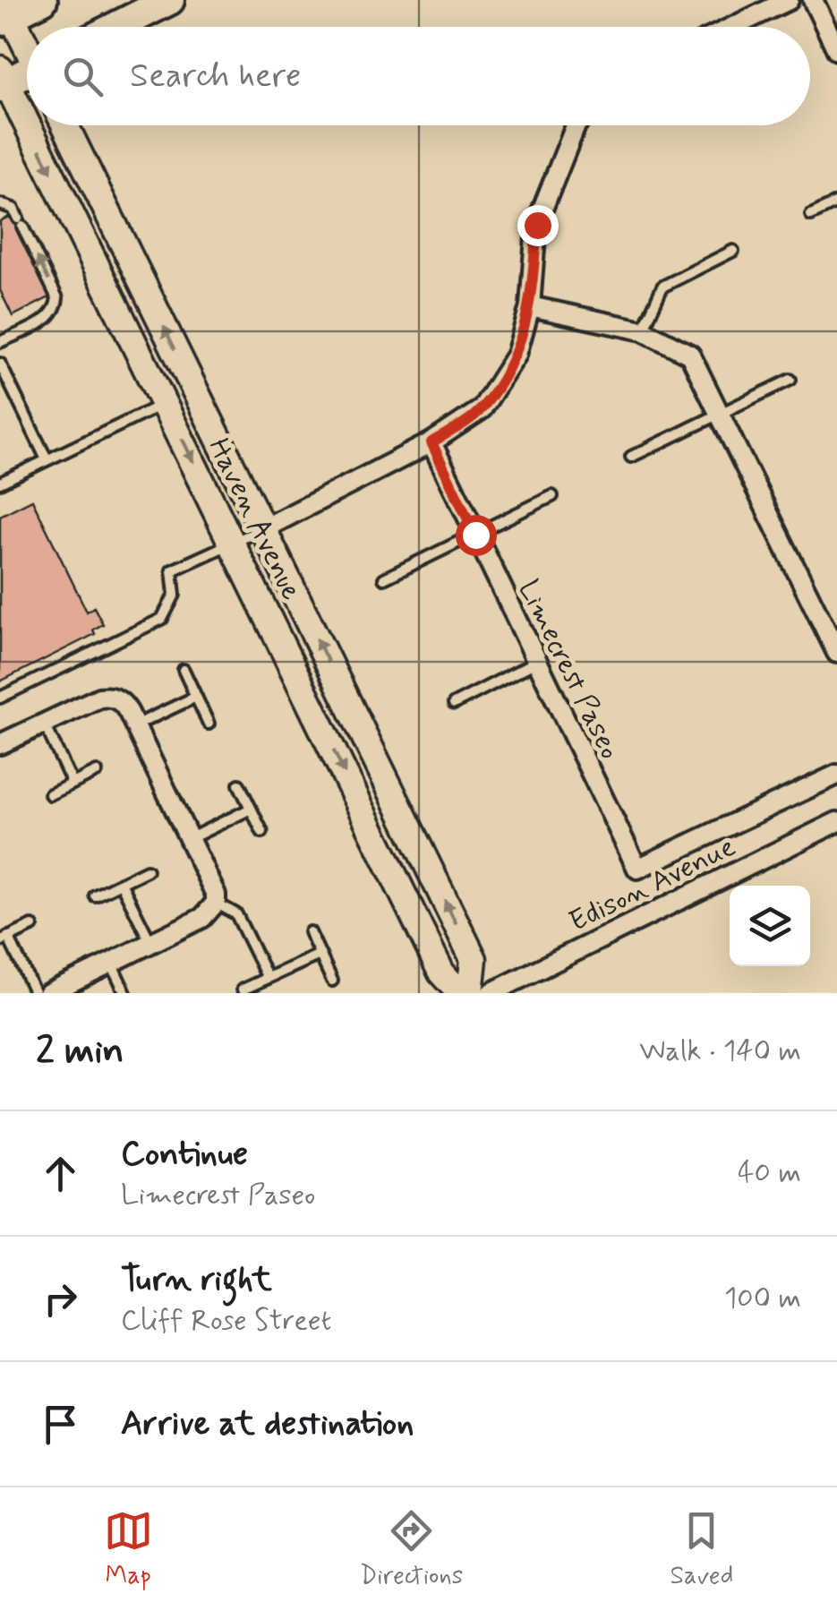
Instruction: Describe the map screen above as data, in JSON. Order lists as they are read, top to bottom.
{
  "streets": {
    "street": ["Haven Avenue", "Limecrest Paseo", "Edison Avenue"]
  },
  "page": {
    "search": "Search here",
    "heading": ["2 min", "Walk · 140 m"],
    "list": [
      ["Continue", "Limecrest Paseo", "40 m"],
      ["Turn right", "Cliff Rose Street", "100 m"],
      "Arrive at destination"
    ],
    "nav": ["Map", "Directions", "Saved"]
  }
}
